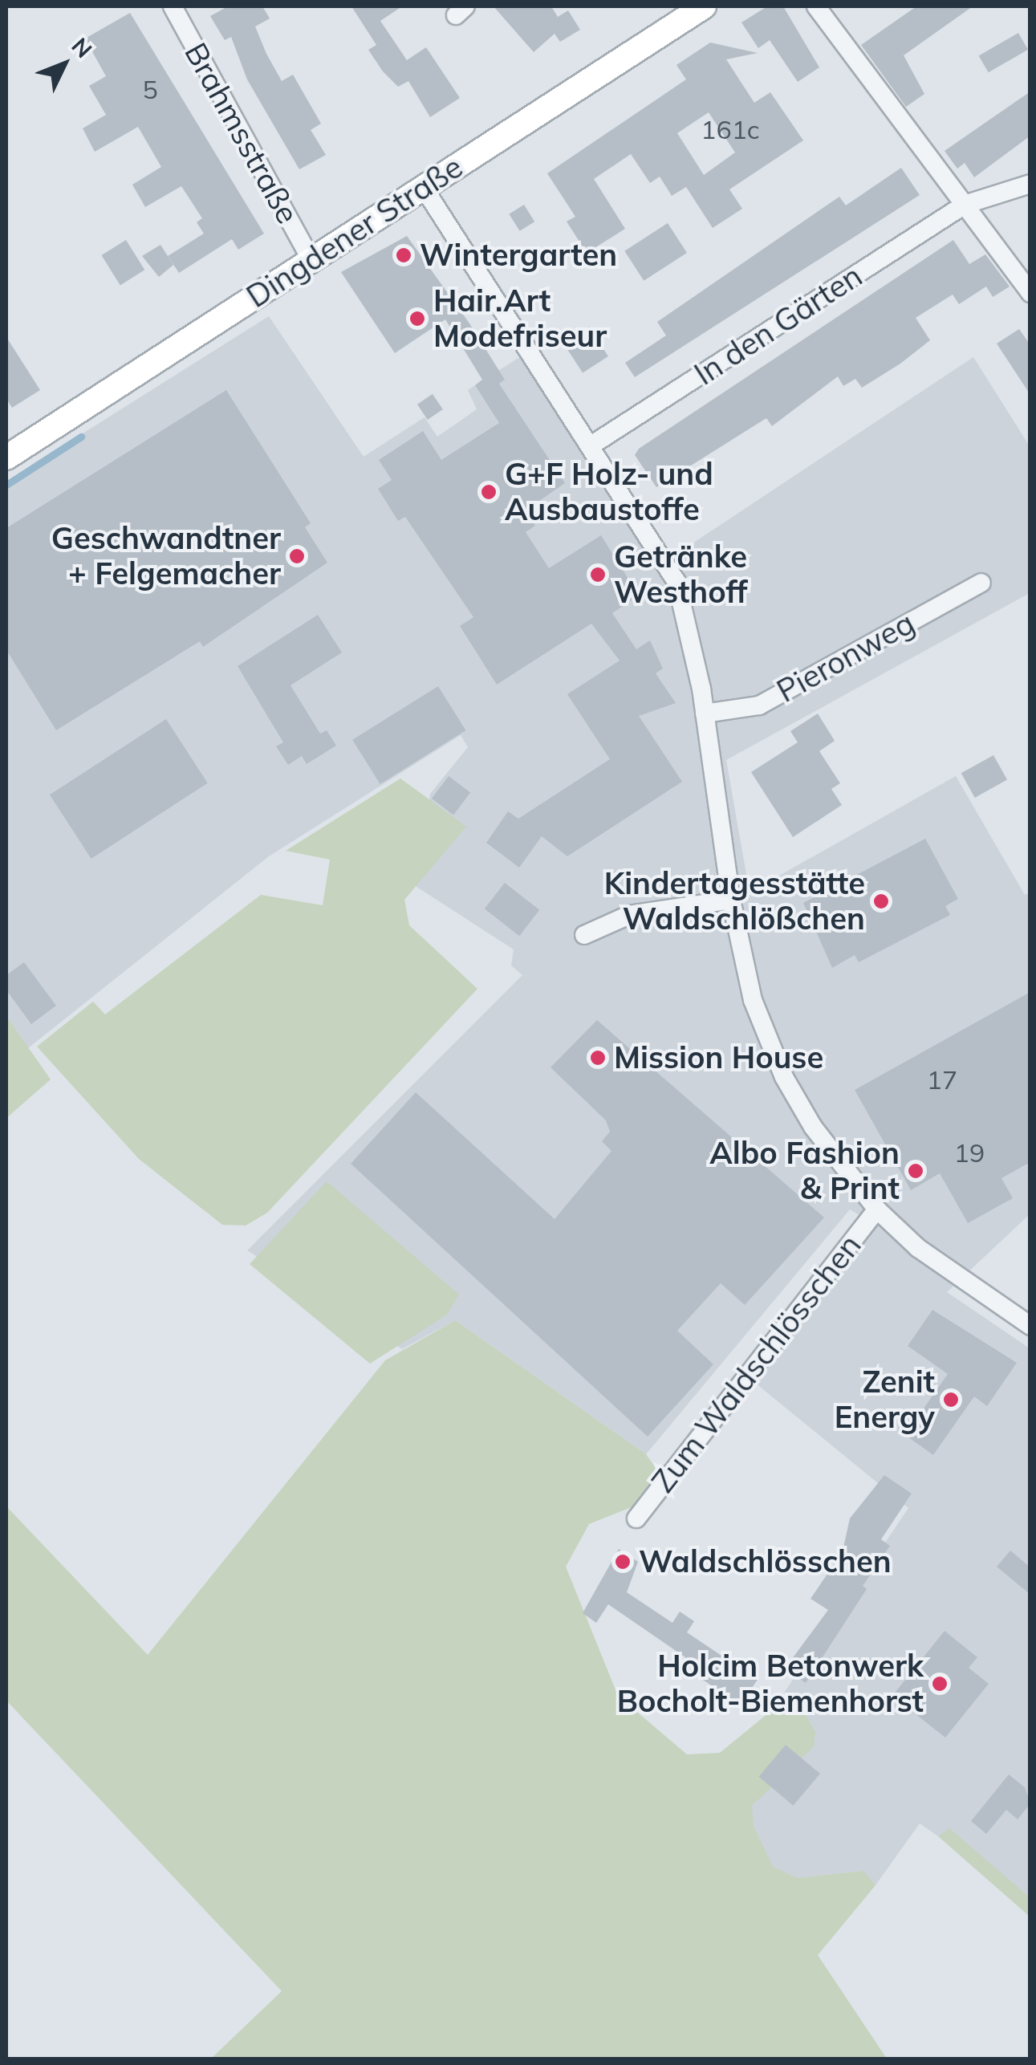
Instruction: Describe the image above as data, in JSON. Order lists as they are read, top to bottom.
{
  "streets": {
    "main road": ["Dingdener Straße"],
    "street": [
      "Brahmsstraße",
      "In den Gärten",
      "Pieronweg",
      "Zum Waldschlösschen"
    ]
  },
  "crossings": [
    ["Brahmsstraße", "Dingdener Straße"],
    ["Dingdener Straße", "Zum Waldschlösschen"],
    ["In den Gärten", "Zum Waldschlösschen"],
    ["Pieronweg", "Zum Waldschlösschen"]
  ],
  "places": [
    "Wintergarten",
    "Hair.Art Modefriseur",
    "G+F Holz- und Ausbaustoffe",
    "Geschwandtner + Felgemacher",
    "Getränke Westhoff",
    "Kindertagesstätte Waldschlößchen",
    "Mission House",
    "Albo Fashion & Print",
    "Zenit Energy",
    "Waldschlösschen",
    "Holcim Betonwerk Bocholt-Biemenhorst"
  ],
  "house_numbers": [
    "5",
    "161c",
    "17",
    "19"
  ],
  "north": "top right"
}
